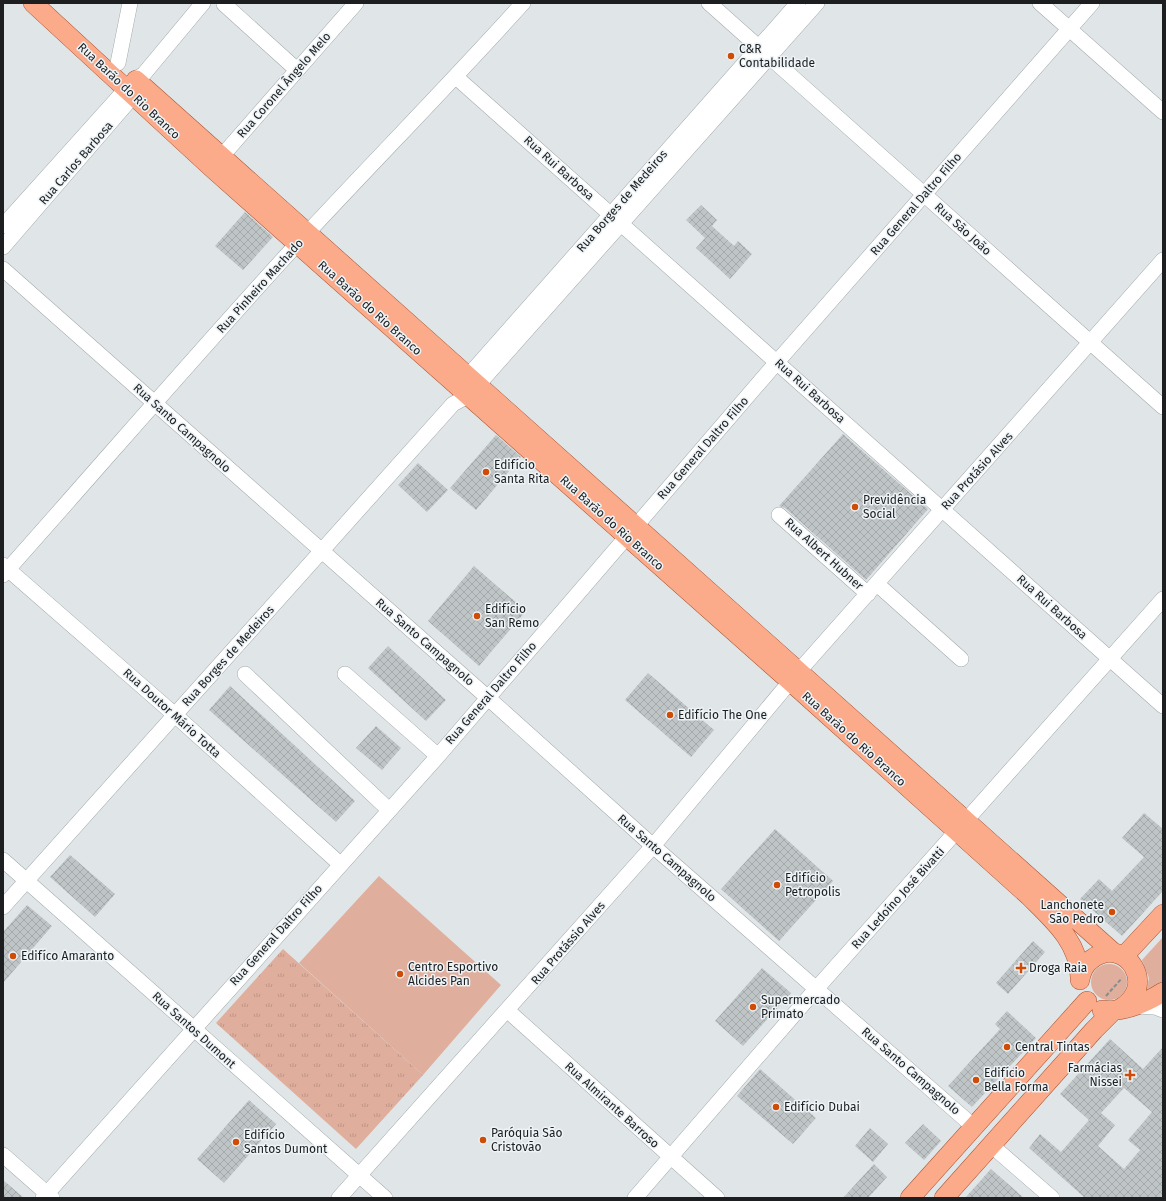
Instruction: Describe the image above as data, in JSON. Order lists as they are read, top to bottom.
{
  "streets": {
    "main road": ["Rua Barão do Rio Branco"],
    "street": [
      "Rua Coronel Ângelo Melo",
      "Rua Carlos Barbosa",
      "Rua Rui Barbosa",
      "Rua Borges de Medeiros",
      "Rua General Daltro Filho",
      "Rua São João",
      "Rua Pinheiro Machado",
      "Rua Santo Campagnolo",
      "Rua Protásio Alves",
      "Rua Albert Hubner",
      "Rua Doutor Mário Totta",
      "Rua Ledoíno José Bivatti",
      "Rua Protássio Alves",
      "Rua Santos Dumont",
      "Rua Almirante Barroso"
    ]
  },
  "crossings": [
    ["Rua Coronel Ângelo Melo", "Rua Barão do Rio Branco"],
    ["Rua Barão do Rio Branco", "Rua Carlos Barbosa"],
    ["Rua Barão do Rio Branco", "Rua Borges de Medeiros"],
    ["Rua Barão do Rio Branco", "Rua General Daltro Filho"],
    ["Rua Barão do Rio Branco", "Rua Pinheiro Machado"],
    ["Rua Barão do Rio Branco", "Rua Protásio Alves"],
    ["Rua Barão do Rio Branco", "Rua Ledoíno José Bivatti"],
    ["Rua Barão do Rio Branco", "Rua Protássio Alves"],
    ["Rua Rui Barbosa", "Rua Borges de Medeiros"],
    ["Rua Rui Barbosa", "Rua General Daltro Filho"],
    ["Rua Rui Barbosa", "Rua Pinheiro Machado"],
    ["Rua Rui Barbosa", "Rua Protásio Alves"],
    ["Rua Rui Barbosa", "Rua Ledoíno José Bivatti"],
    ["Rua Borges de Medeiros", "Rua São João"],
    ["Rua Borges de Medeiros", "Rua Santo Campagnolo"],
    ["Rua Borges de Medeiros", "Rua Doutor Mário Totta"],
    ["Rua Borges de Medeiros", "Rua Santos Dumont"],
    ["Rua General Daltro Filho", "Rua São João"],
    ["Rua General Daltro Filho", "Rua Santo Campagnolo"],
    ["Rua General Daltro Filho", "Rua Doutor Mário Totta"],
    ["Rua General Daltro Filho", "Rua Santos Dumont"],
    ["Rua São João", "Rua Protásio Alves"],
    ["Rua Pinheiro Machado", "Rua Santo Campagnolo"],
    ["Rua Pinheiro Machado", "Rua Doutor Mário Totta"],
    ["Rua Santo Campagnolo", "Rua Ledoíno José Bivatti"],
    ["Rua Santo Campagnolo", "Rua Protássio Alves"],
    ["Rua Protásio Alves", "Rua Albert Hubner"],
    ["Rua Protásio Alves", "Rua Protássio Alves"],
    ["Rua Ledoíno José Bivatti", "Rua Almirante Barroso"],
    ["Rua Protássio Alves", "Rua Santos Dumont"],
    ["Rua Protássio Alves", "Rua Almirante Barroso"]
  ],
  "places": {
    "other": [
      "C&R Contabilidade",
      "Edifício Santa Rita",
      "Previdência Social",
      "Edifício San Remo",
      "Edifício The One",
      "Edifício Petropolis",
      "Lanchonete São Pedro",
      "Edifíco Amaranto",
      "Centro Esportivo Alcides Pan",
      "Supermercado Primato",
      "Central Tintas",
      "Edifício Bella Forma",
      "Edifício Dubai",
      "Paróquia São Cristovão",
      "Edifício Santos Dumont"
    ],
    "health": ["Droga Raia", "Farmácias Nissei"]
  }
}
